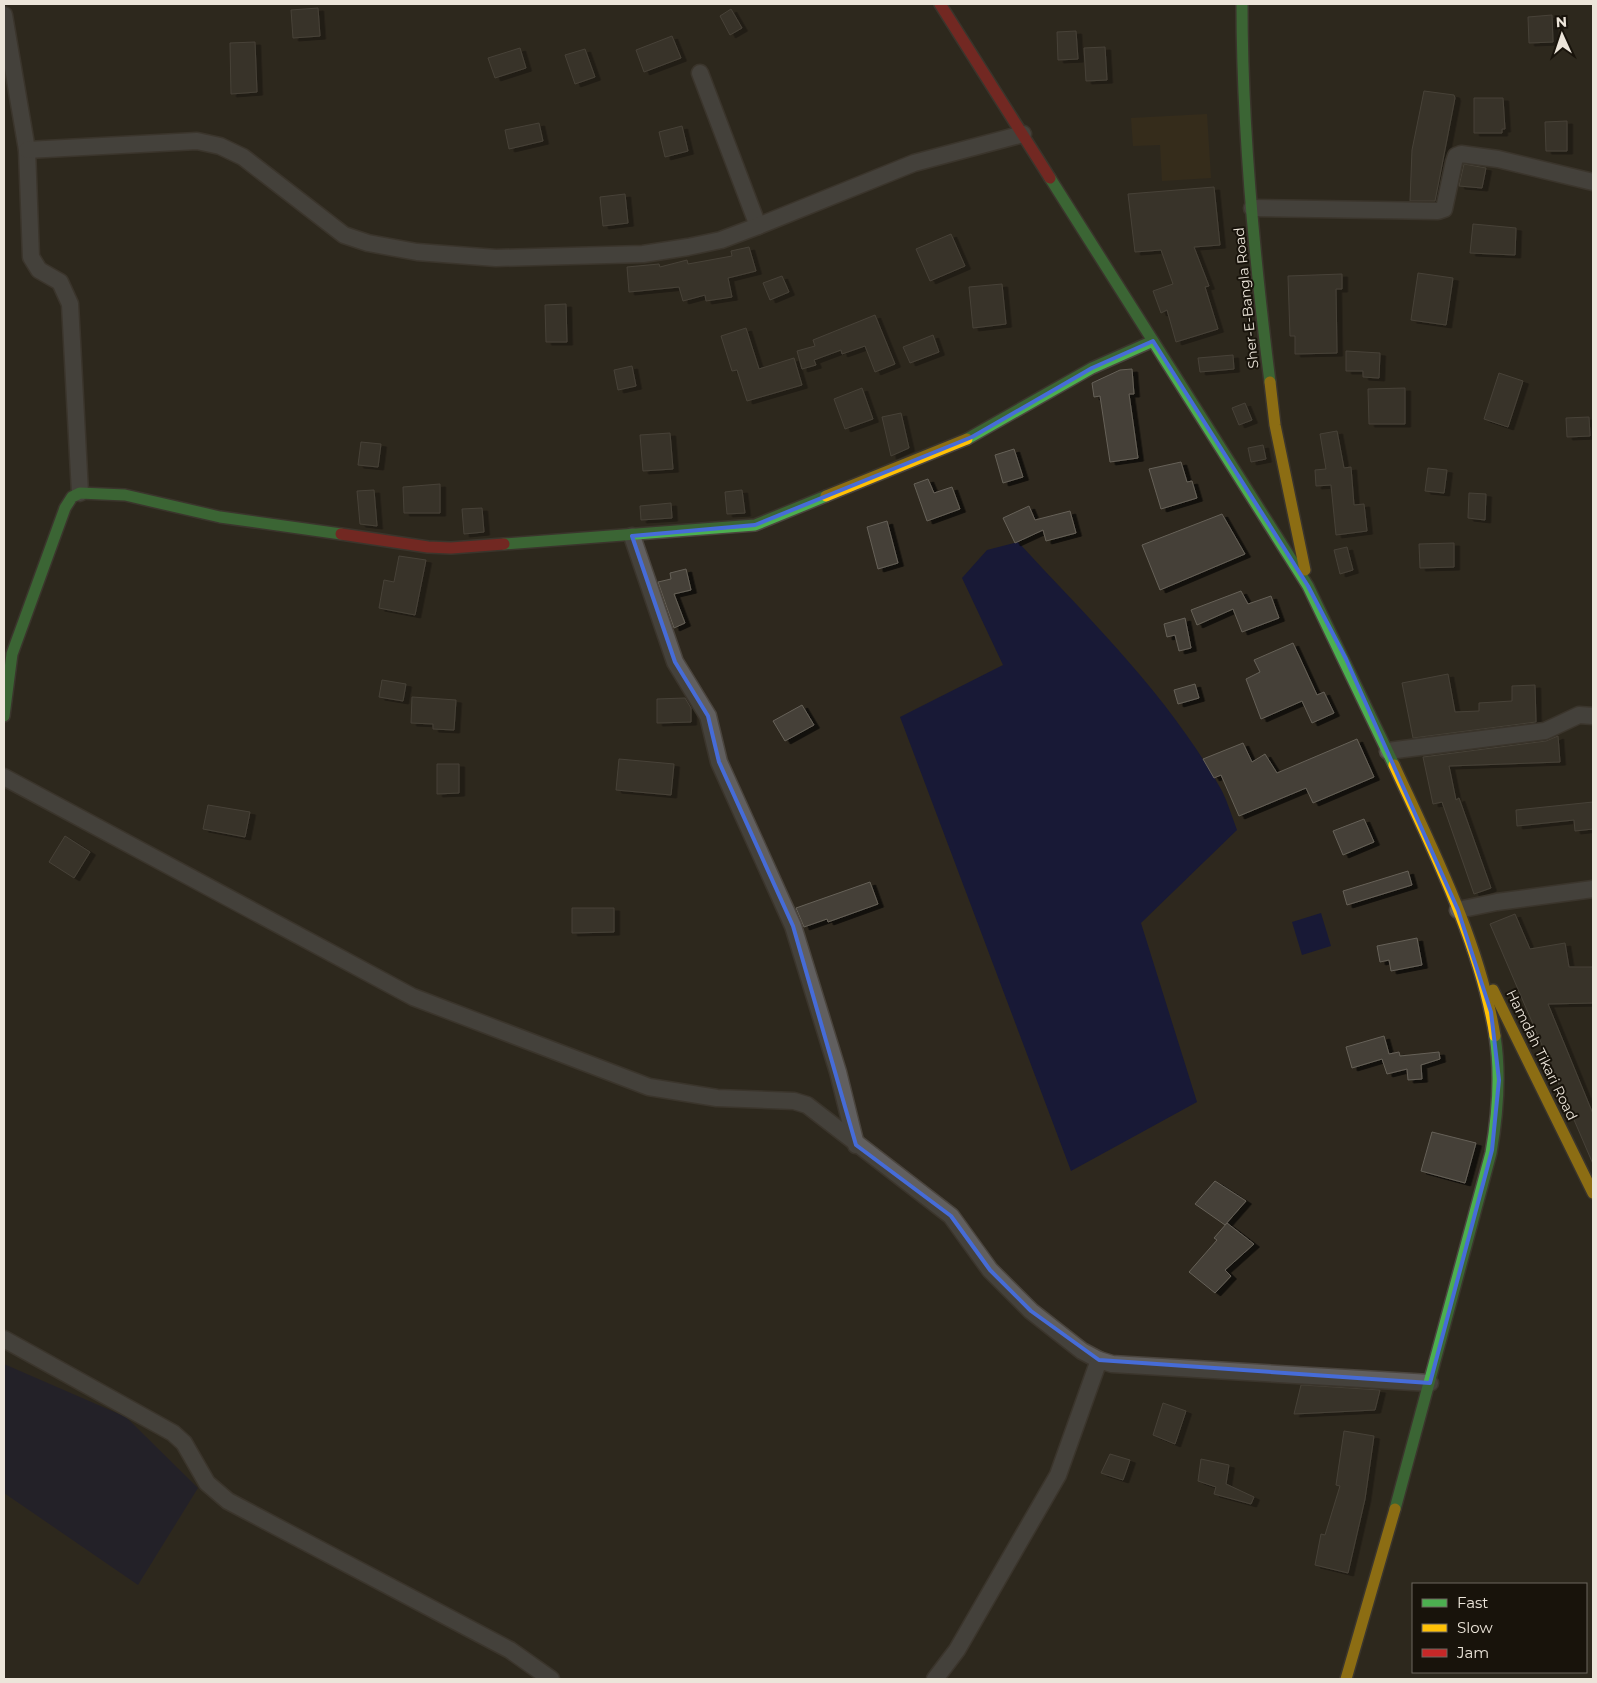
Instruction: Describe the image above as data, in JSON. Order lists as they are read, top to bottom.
{
  "streets": {
    "main road": ["Sher-E-Bangla Road", "Hamdah Tikari Road"]
  },
  "legend": ["Fast", "Slow", "Jam"],
  "north": "top"
}
